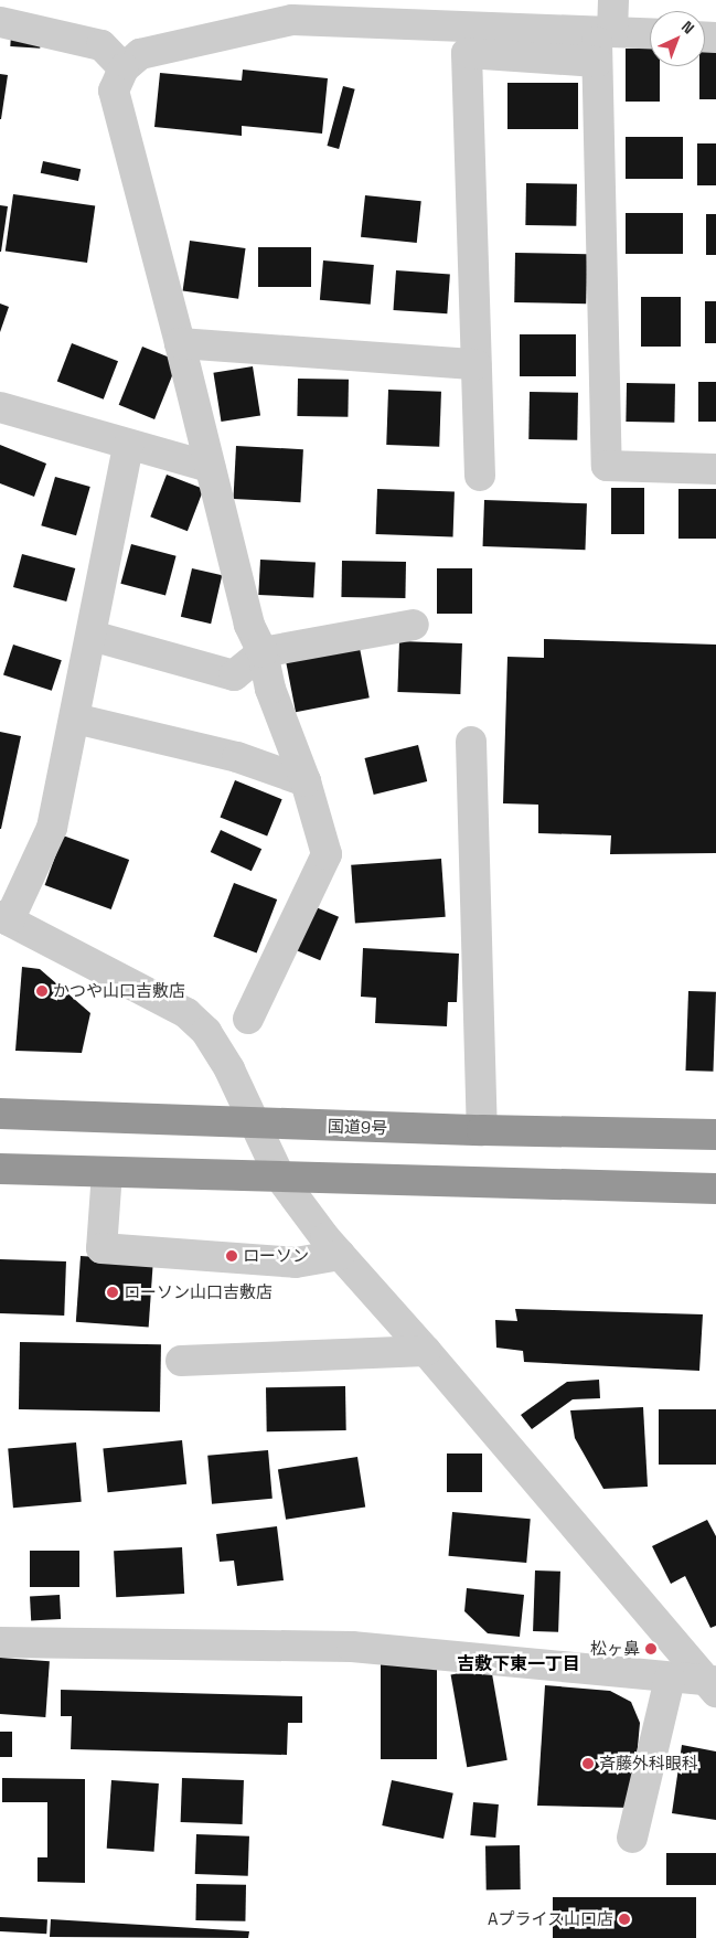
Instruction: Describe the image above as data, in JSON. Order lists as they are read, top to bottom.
{
  "streets": {
    "highway": ["国道9号"]
  },
  "districts": ["吉敷下東一丁目"],
  "places": [
    "かつや山口吉敷店",
    "ローソン",
    "ローソン山口吉敷店",
    "松ヶ鼻",
    "斉藤外科眼科",
    "Aプライス山口店"
  ],
  "north": "top right"
}
